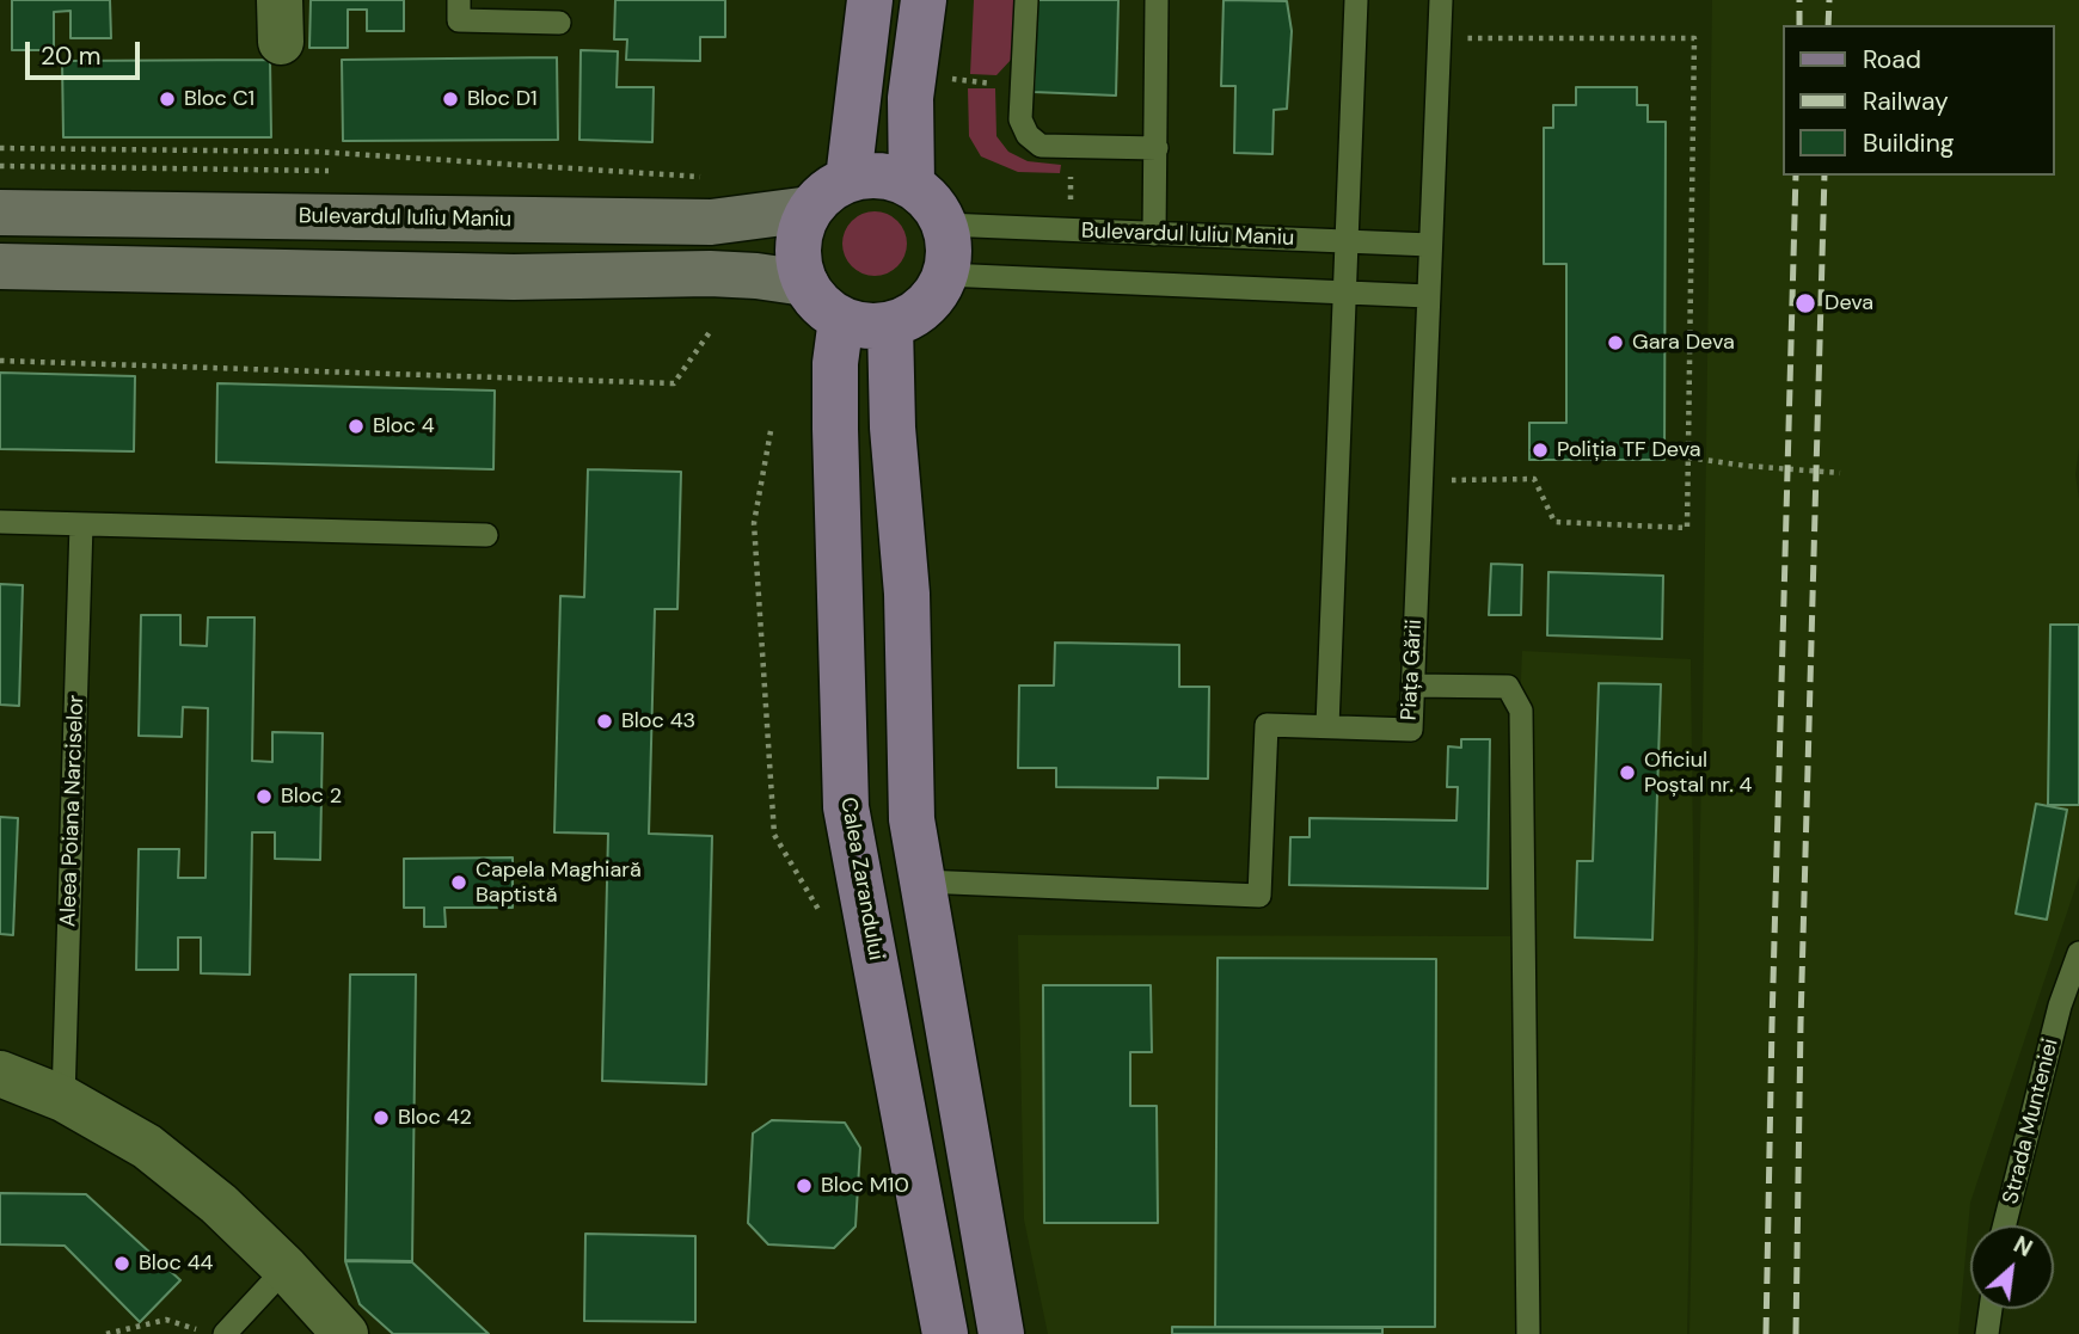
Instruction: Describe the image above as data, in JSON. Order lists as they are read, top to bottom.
{
  "streets": {
    "main road": ["Bulevardul Iuliu Maniu", "Calea Zarandului"],
    "lane": ["Piața Gării", "Aleea Poiana Narciselor", "Strada Munteniei"]
  },
  "crossings": [
    ["Bulevardul Iuliu Maniu", "Piața Gării"],
    ["Bulevardul Iuliu Maniu", "Calea Zarandului"]
  ],
  "places": [
    "Bloc C1",
    "Bloc D1",
    "Deva",
    "Gara Deva",
    "Bloc 4",
    "Poliția TF Deva",
    "Bloc 43",
    "Oficiul Poștal nr. 4",
    "Bloc 2",
    "Capela Maghiară Baptistă",
    "Bloc 42",
    "Bloc M10",
    "Bloc 44"
  ],
  "legend": ["Road", "Railway", "Building"],
  "scale_bar": "20 m",
  "north": "top right"
}
